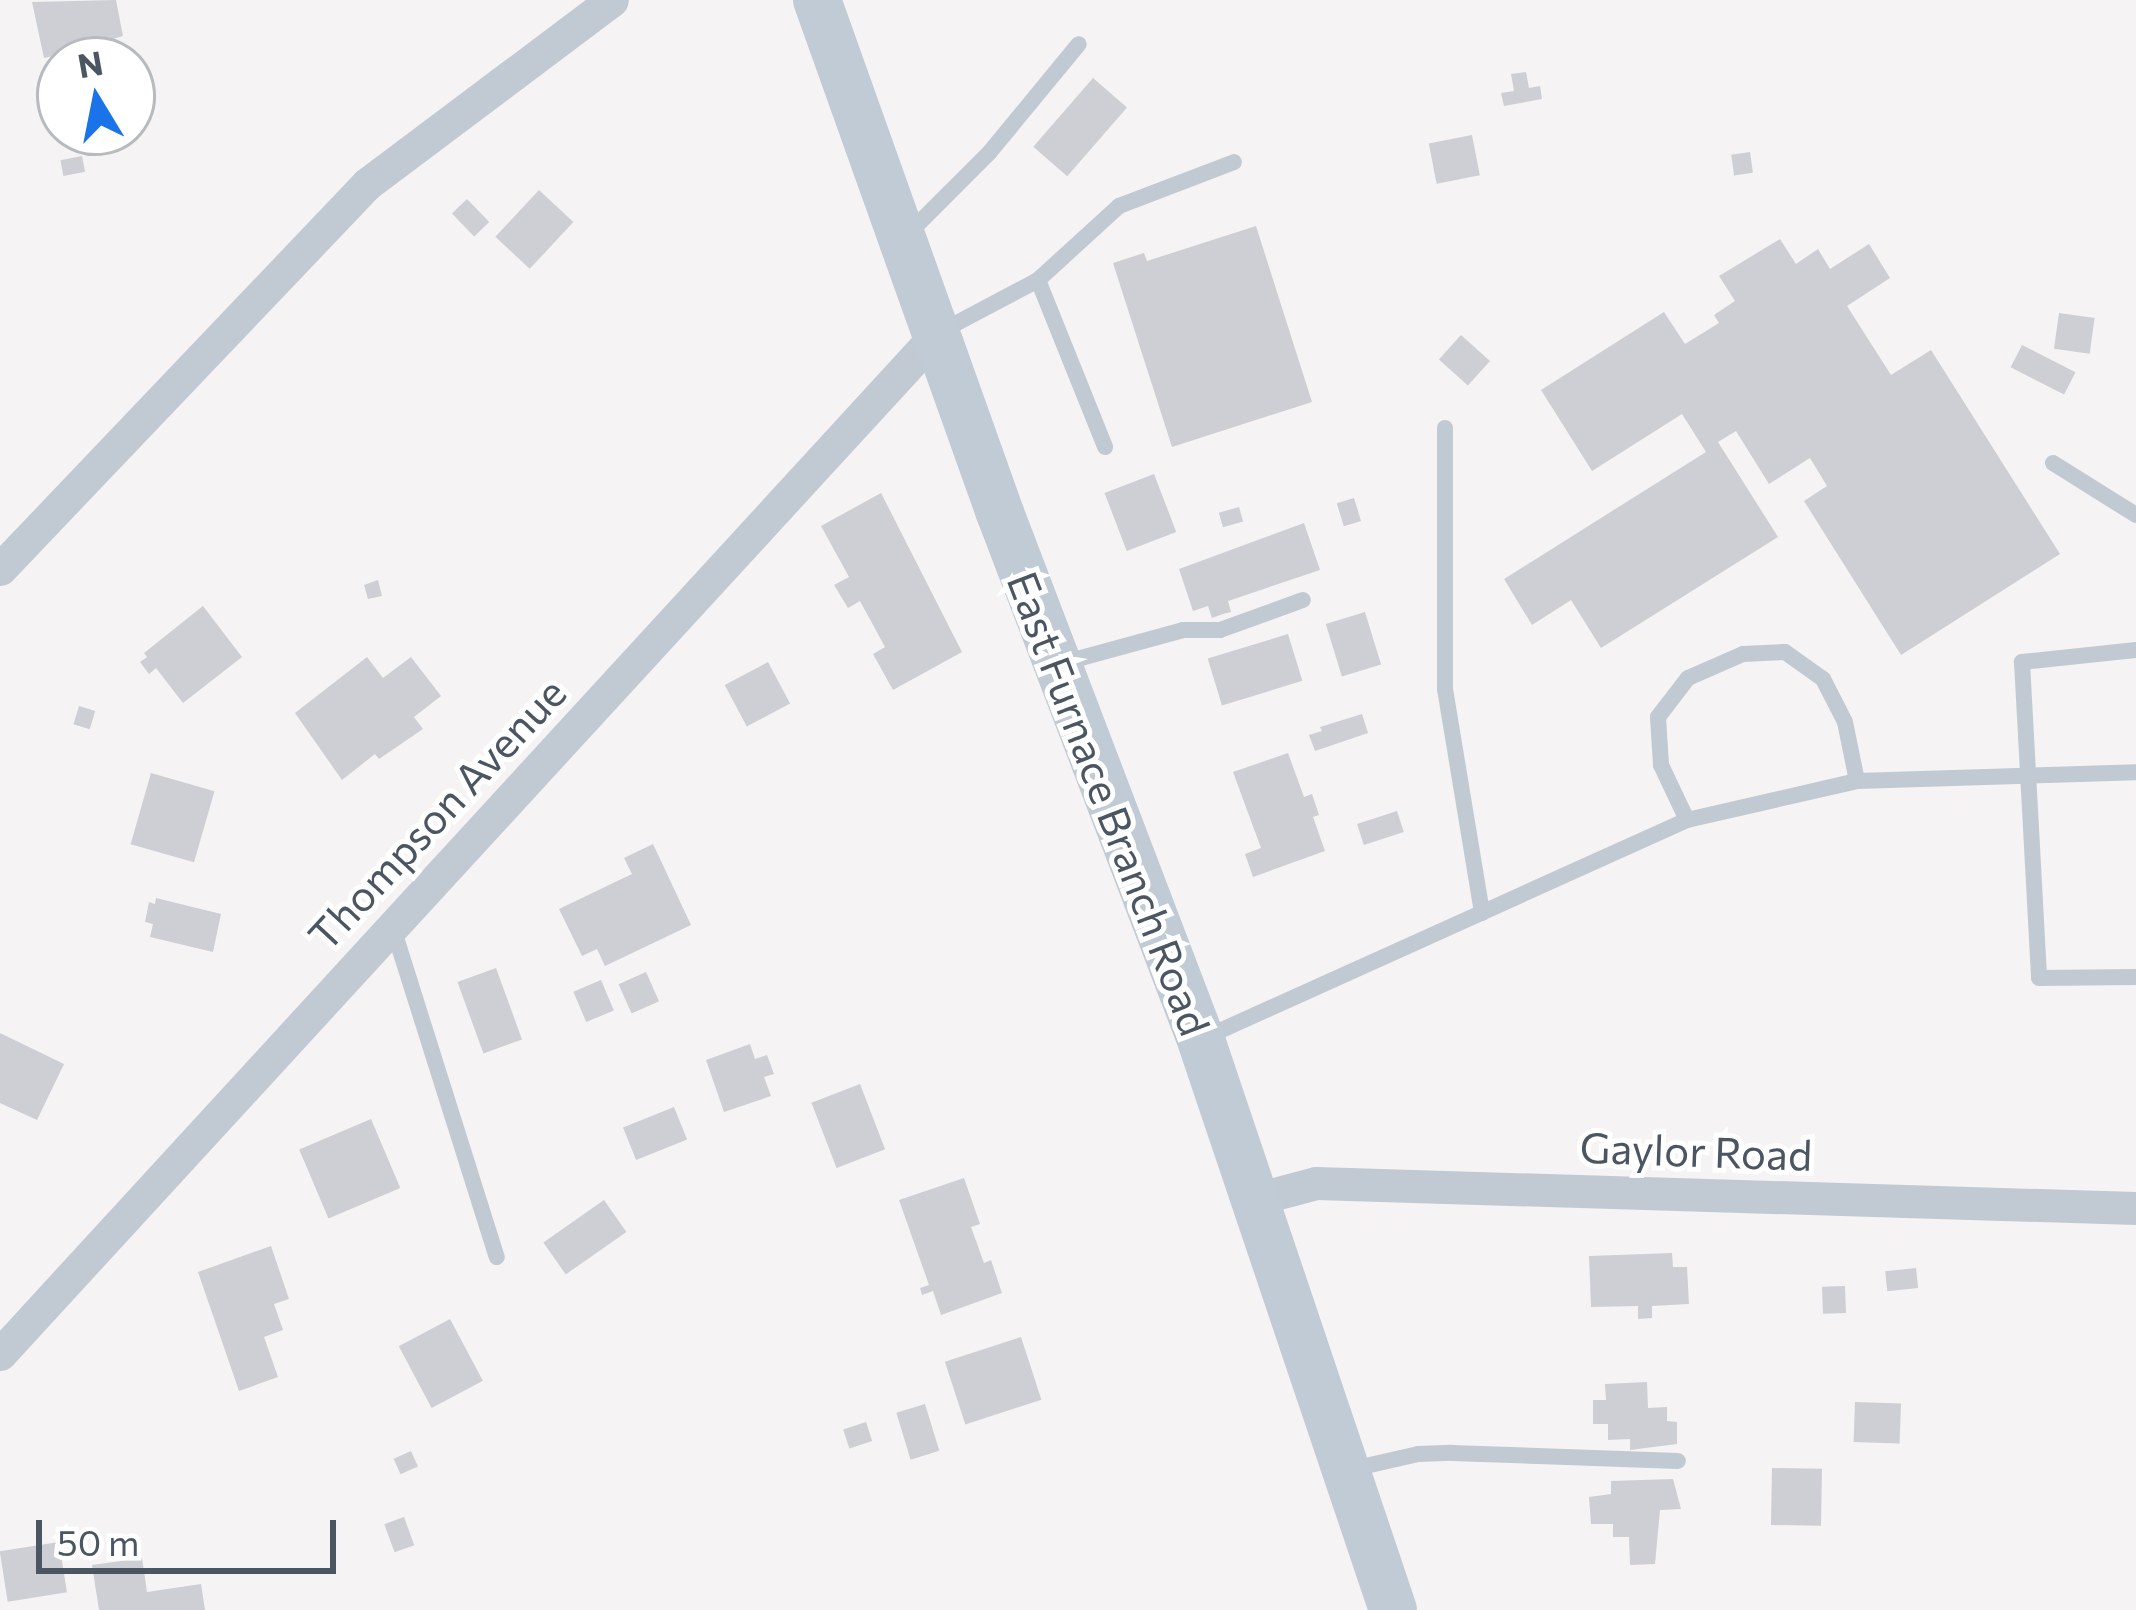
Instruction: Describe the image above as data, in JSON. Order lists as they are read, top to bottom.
{
  "streets": {
    "main road": ["East Furnace Branch Road"],
    "street": ["Thompson Avenue", "Gaylor Road"]
  },
  "crossings": [
    ["East Furnace Branch Road", "Thompson Avenue"],
    ["East Furnace Branch Road", "Gaylor Road"]
  ],
  "scale_bar": "50 m",
  "north": "top"
}
